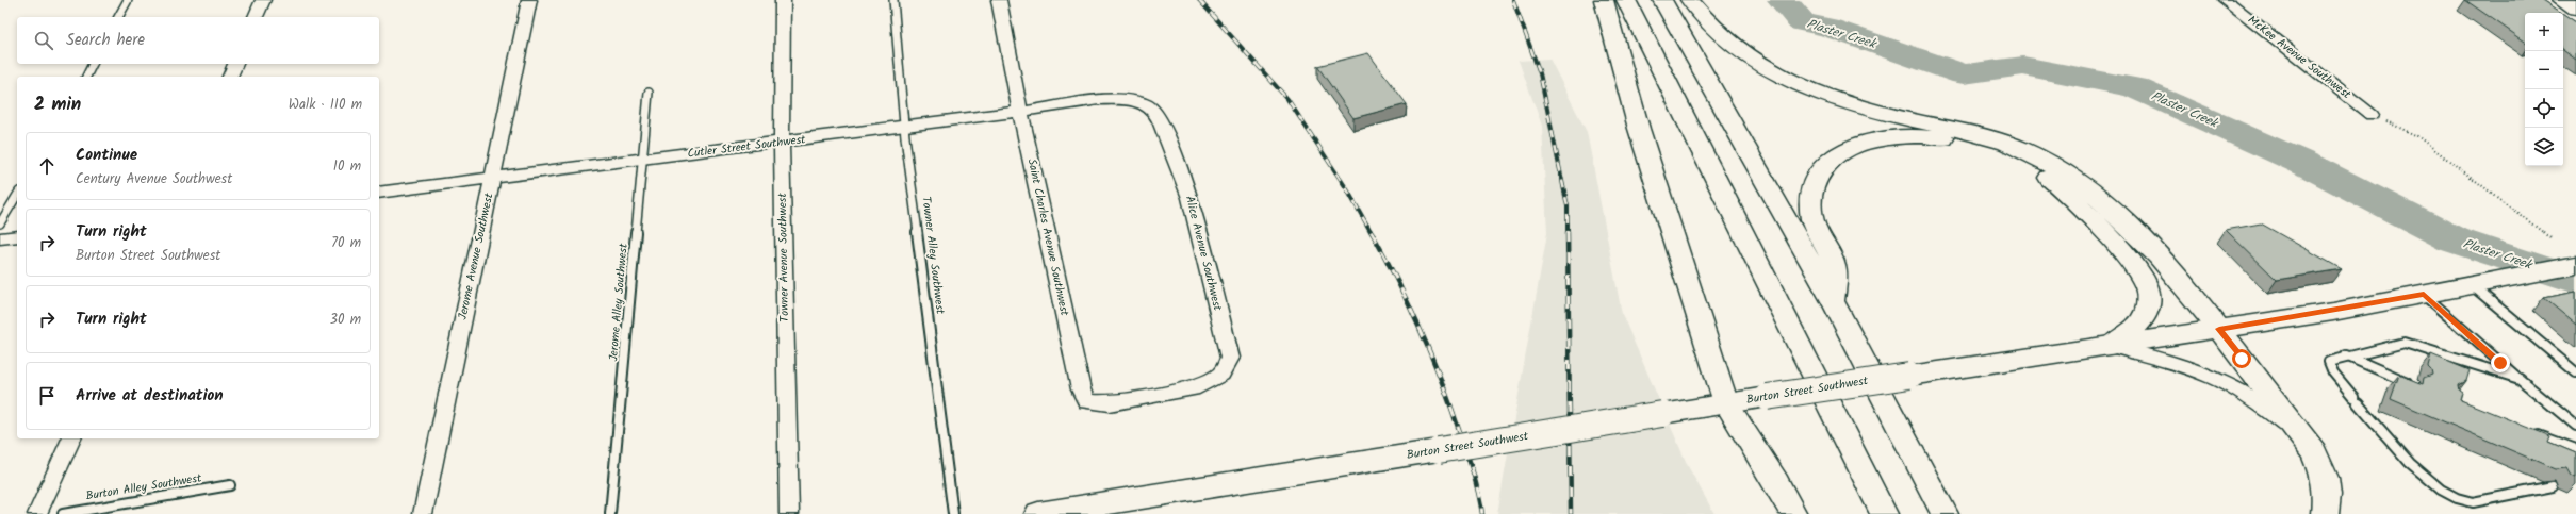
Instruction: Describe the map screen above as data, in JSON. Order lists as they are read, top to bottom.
{
  "streets": {
    "main road": ["Burton Street Southwest"],
    "street": [
      "McKee Avenue Southwest",
      "Cutler Street Southwest",
      "Saint Charles Avenue Southwest",
      "Alice Avenue Southwest",
      "Jerome Avenue Southwest",
      "Towner Avenue Southwest"
    ],
    "lane": ["Towner Alley Southwest", "Jerome Alley Southwest", "Burton Alley Southwest"]
  },
  "crossings": [
    ["Cutler Street Southwest", "Saint Charles Avenue Southwest"],
    ["Cutler Street Southwest", "Alice Avenue Southwest"],
    ["Cutler Street Southwest", "Towner Alley Southwest"],
    ["Cutler Street Southwest", "Jerome Avenue Southwest"],
    ["Cutler Street Southwest", "Towner Avenue Southwest"],
    ["Cutler Street Southwest", "Jerome Alley Southwest"],
    ["Saint Charles Avenue Southwest", "Alice Avenue Southwest"]
  ],
  "water": ["Plaster Creek"],
  "page": {
    "map_buttons": ["+", "−"],
    "search": "Search here",
    "heading": ["2 min", "Walk · 110 m"],
    "list": [
      ["Continue", "Century Avenue Southwest", "10 m"],
      ["Turn right", "Burton Street Southwest", "70 m"],
      ["Turn right", "30 m"],
      "Arrive at destination"
    ]
  }
}
